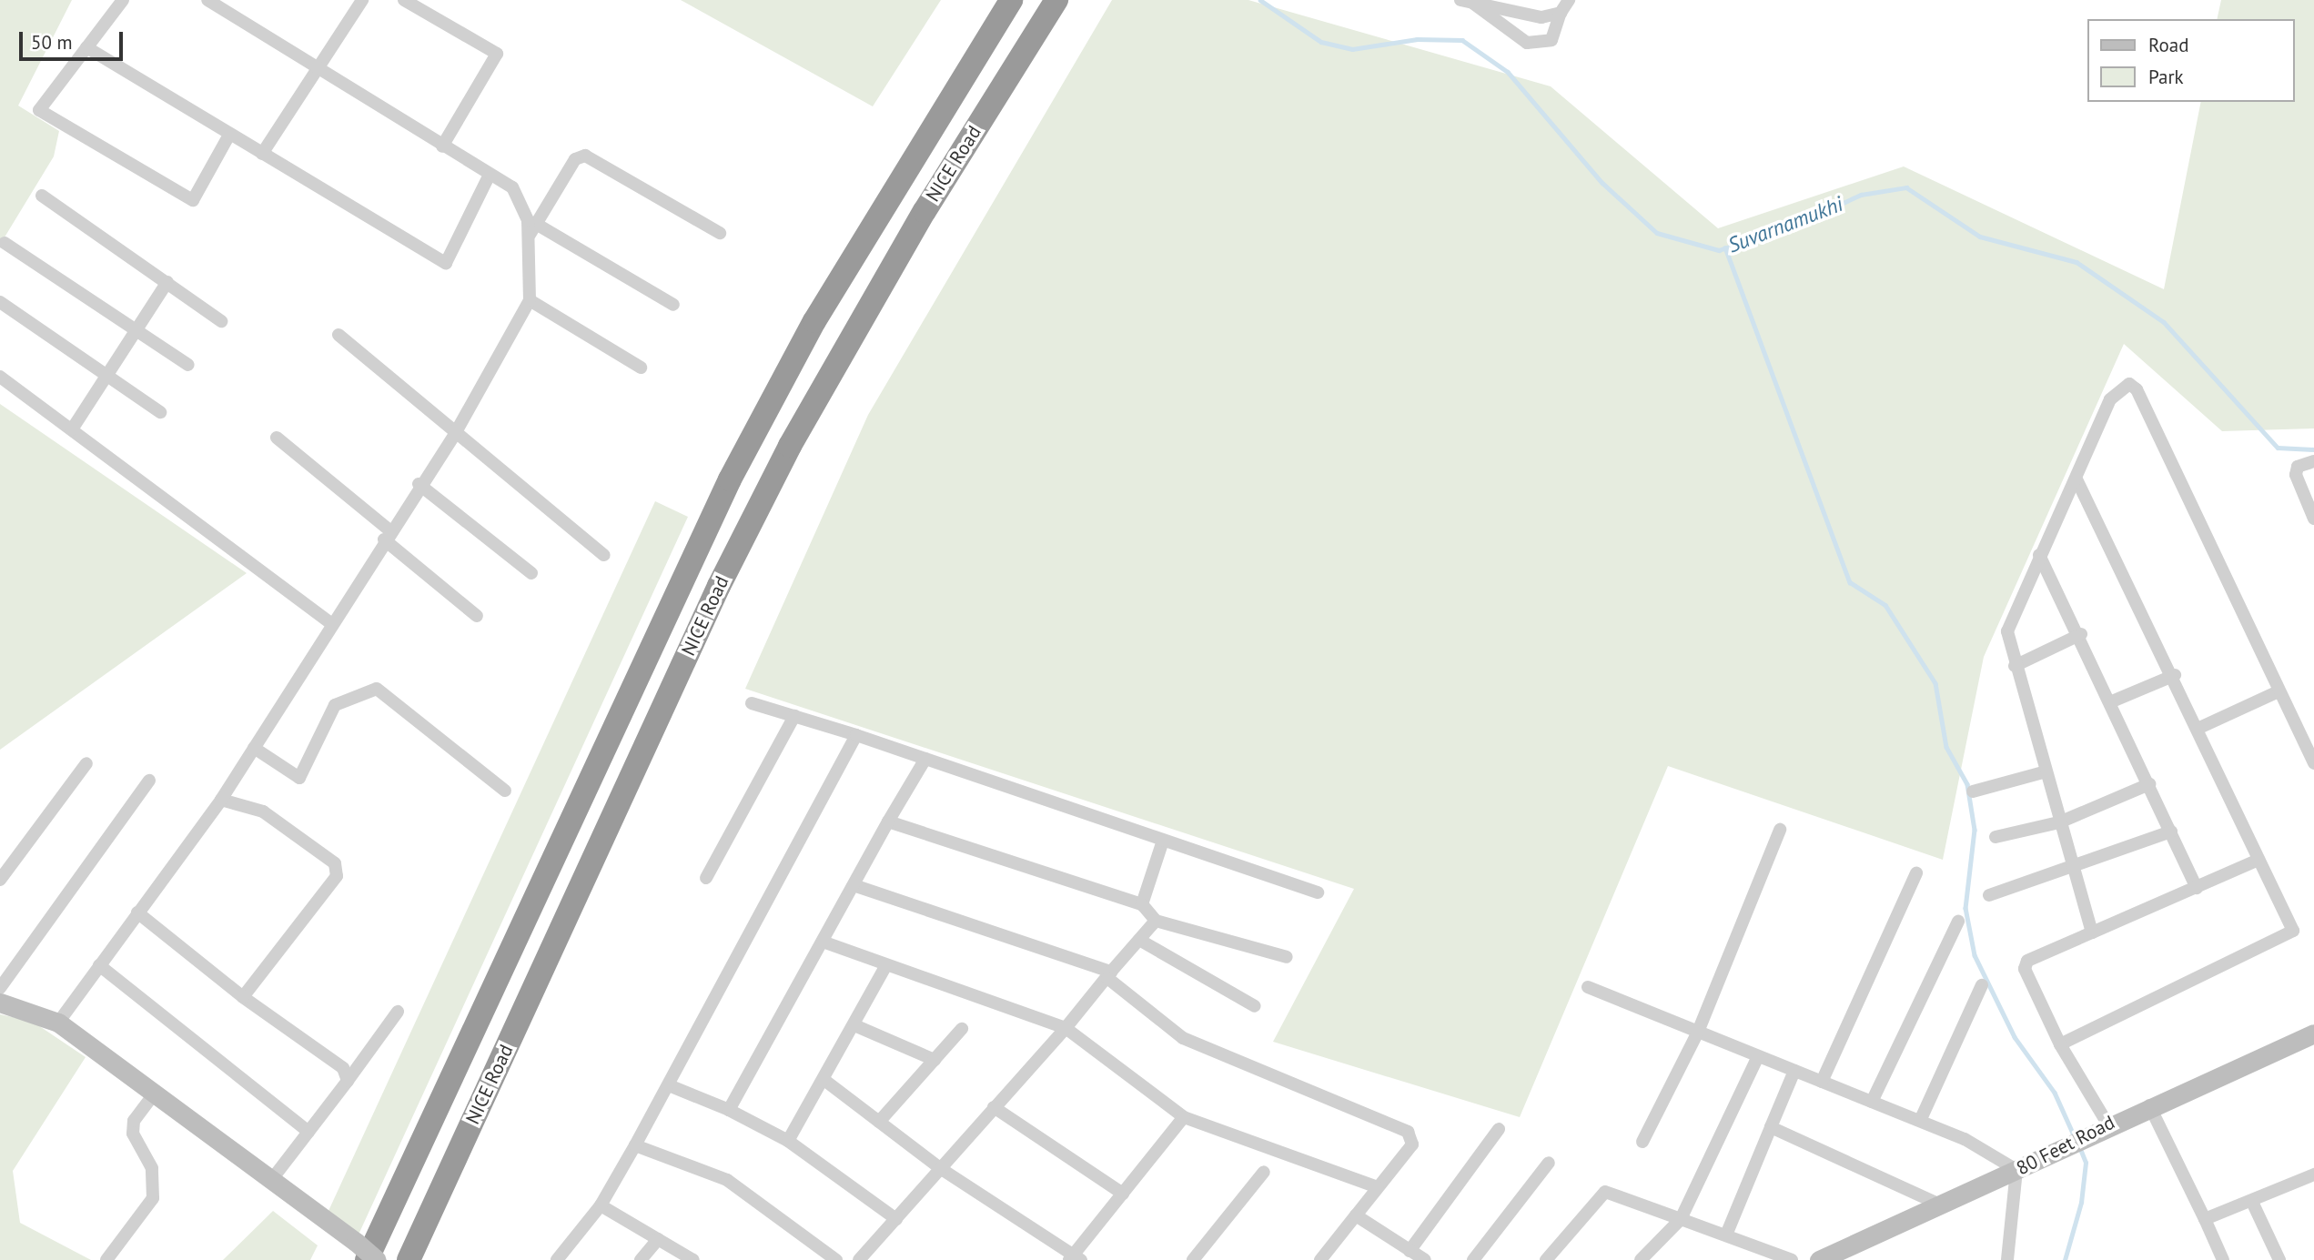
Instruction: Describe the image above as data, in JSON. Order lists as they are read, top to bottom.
{
  "streets": {
    "highway": ["NICE Road"],
    "street": ["80 Feet Road"]
  },
  "water": ["Suvarnamukhi"],
  "legend": ["Road", "Park"],
  "scale_bar": "50 m"
}
